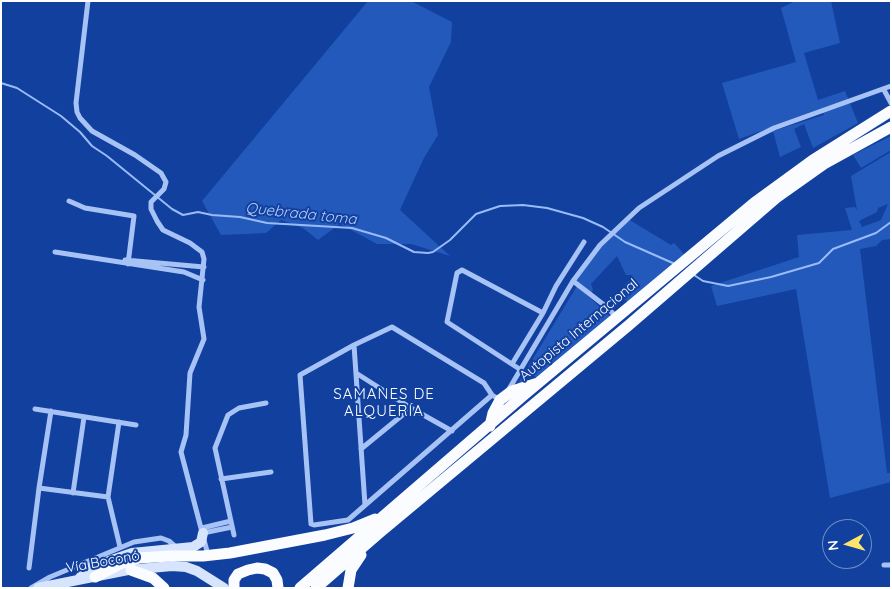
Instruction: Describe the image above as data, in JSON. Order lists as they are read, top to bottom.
{
  "streets": {
    "highway": ["Autopista Internacional"],
    "main road": ["Vía Boconó"]
  },
  "districts": ["SAMANES DE ALQUERÍA"],
  "water": ["Quebrada toma"],
  "north": "left"
}
